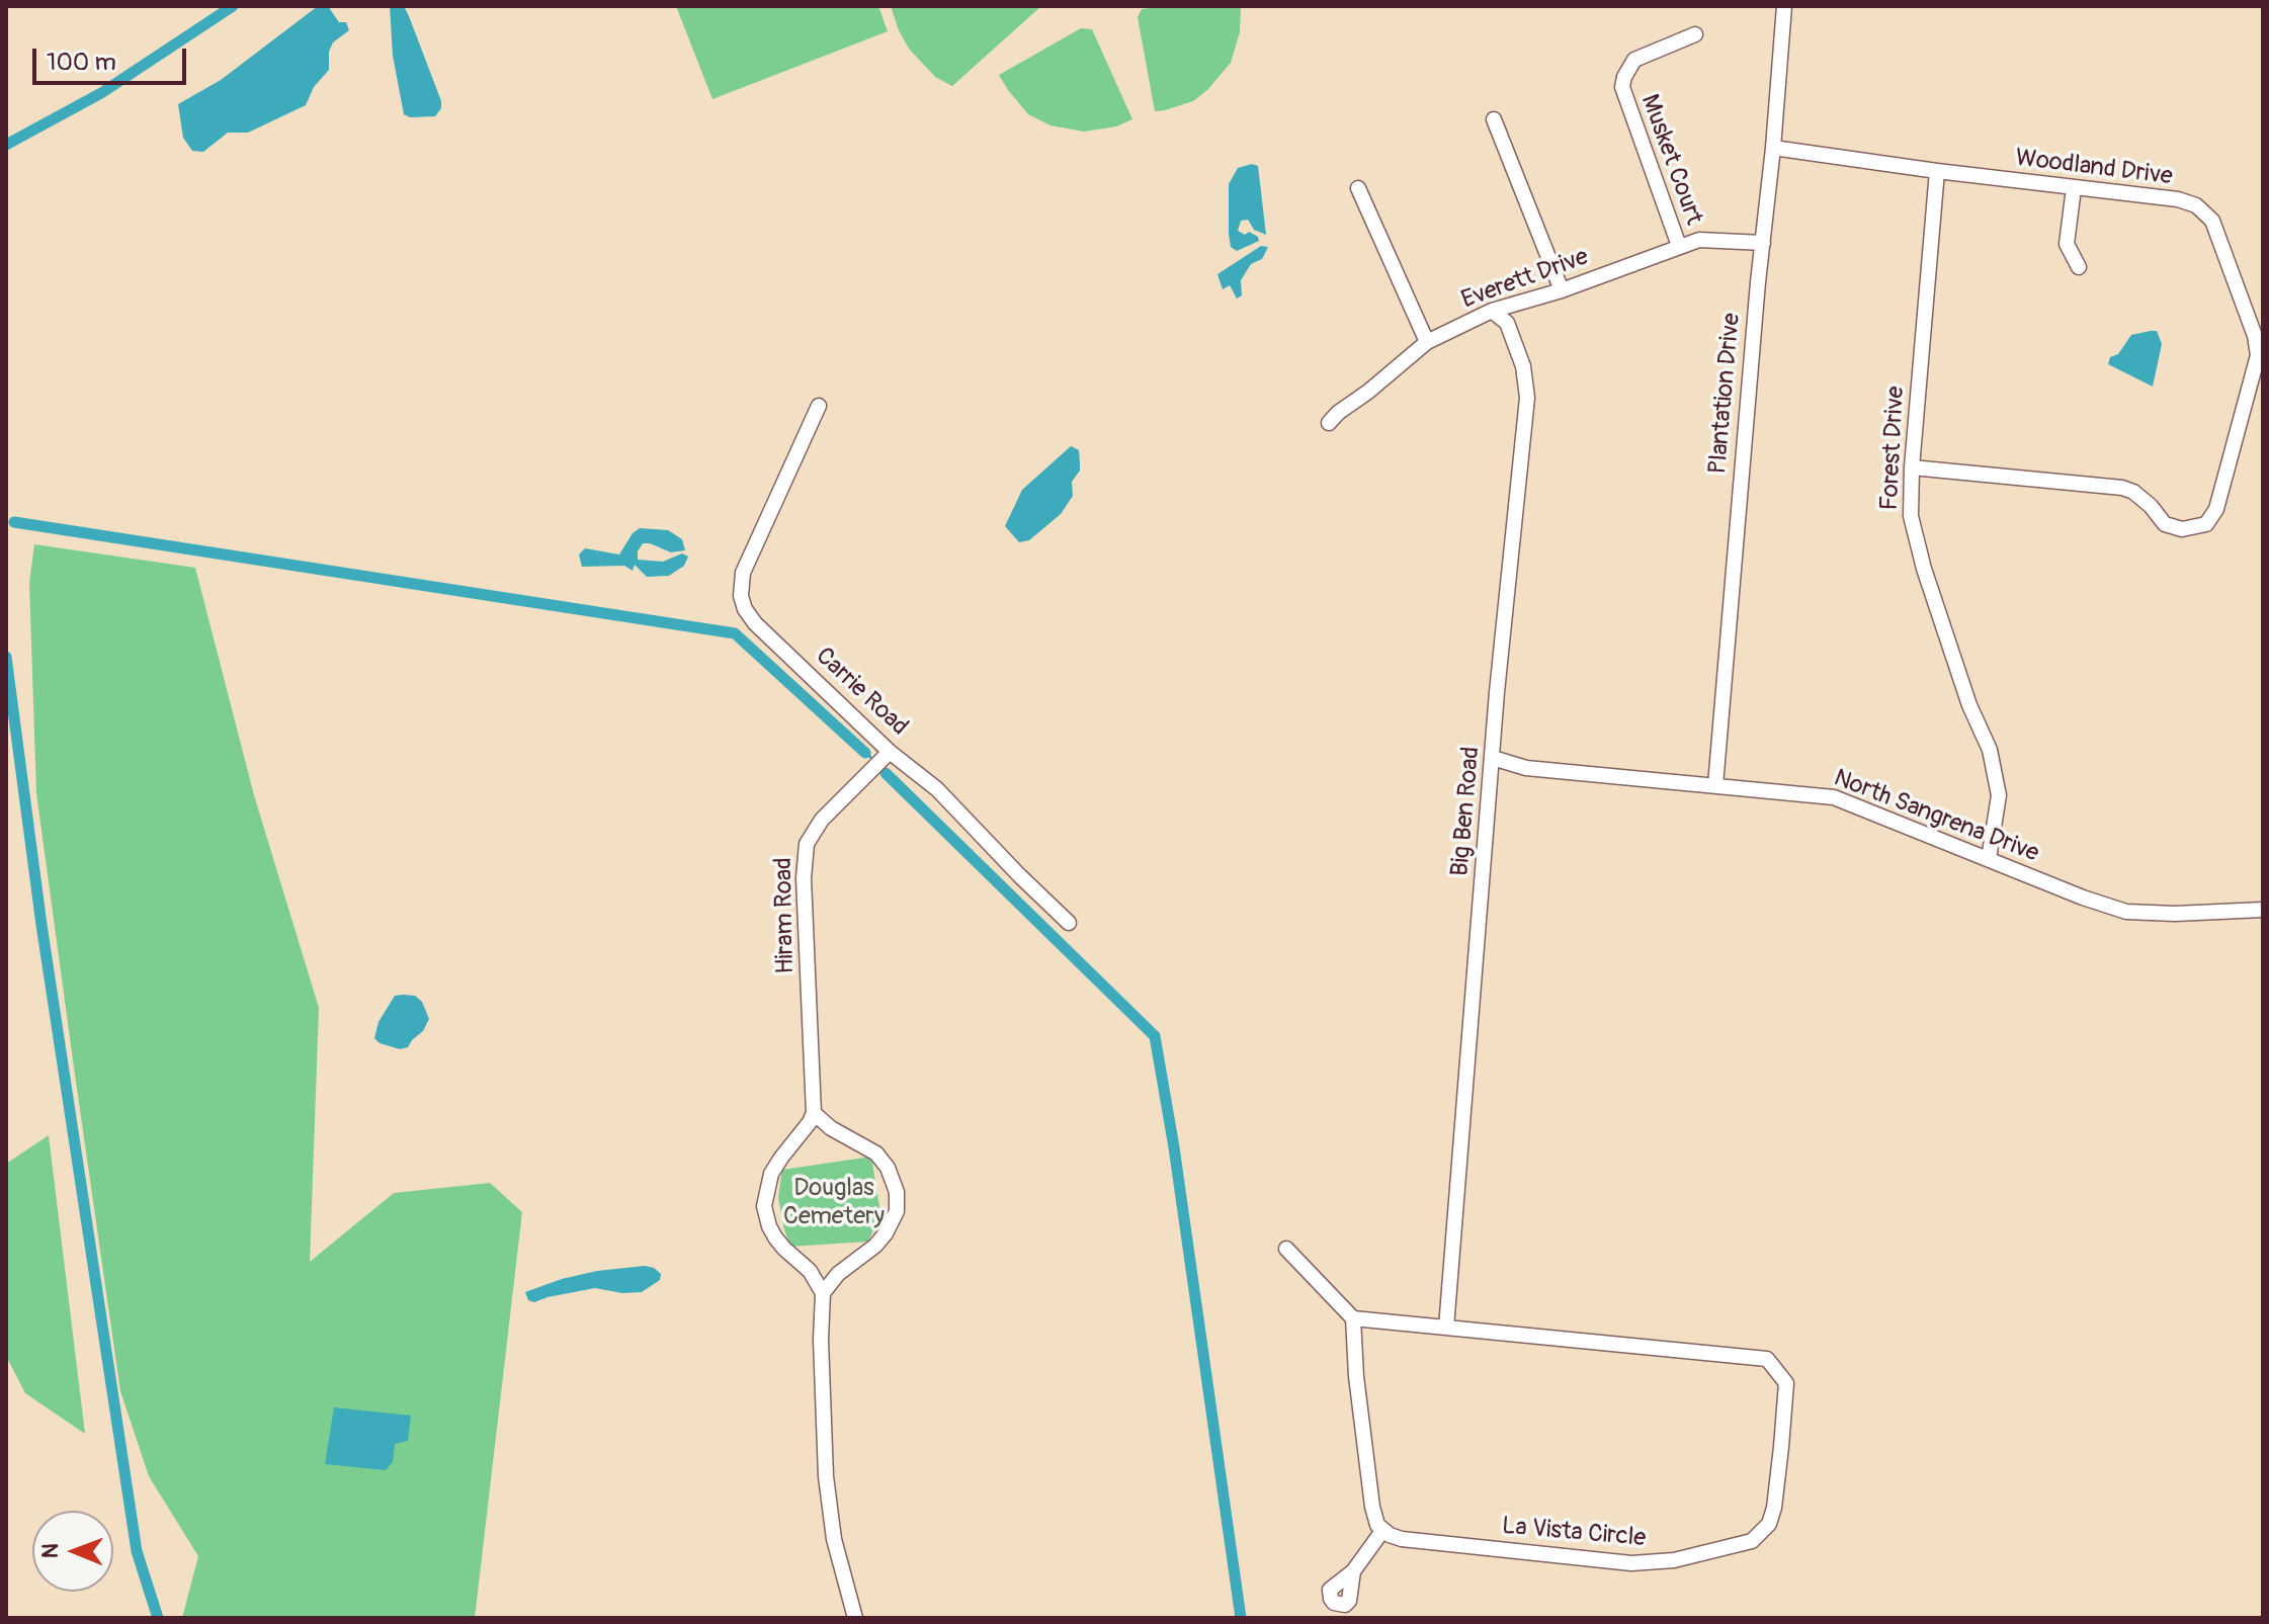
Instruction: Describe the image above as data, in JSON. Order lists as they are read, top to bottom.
{
  "streets": {
    "street": [
      "Musket Court",
      "Woodland Drive",
      "Everett Drive",
      "Plantation Drive",
      "Forest Drive",
      "Carrie Road",
      "Big Ben Road",
      "North Sangrena Drive",
      "Hiram Road",
      "La Vista Circle"
    ]
  },
  "crossings": [
    ["Musket Court", "Everett Drive"],
    ["Woodland Drive", "Plantation Drive"],
    ["Woodland Drive", "Forest Drive"],
    ["Everett Drive", "Plantation Drive"],
    ["Everett Drive", "Big Ben Road"],
    ["Plantation Drive", "North Sangrena Drive"],
    ["Forest Drive", "North Sangrena Drive"],
    ["Carrie Road", "Hiram Road"],
    ["Big Ben Road", "North Sangrena Drive"],
    ["Big Ben Road", "La Vista Circle"]
  ],
  "parks": ["Douglas Cemetery"],
  "scale_bar": "100 m",
  "north": "left"
}
